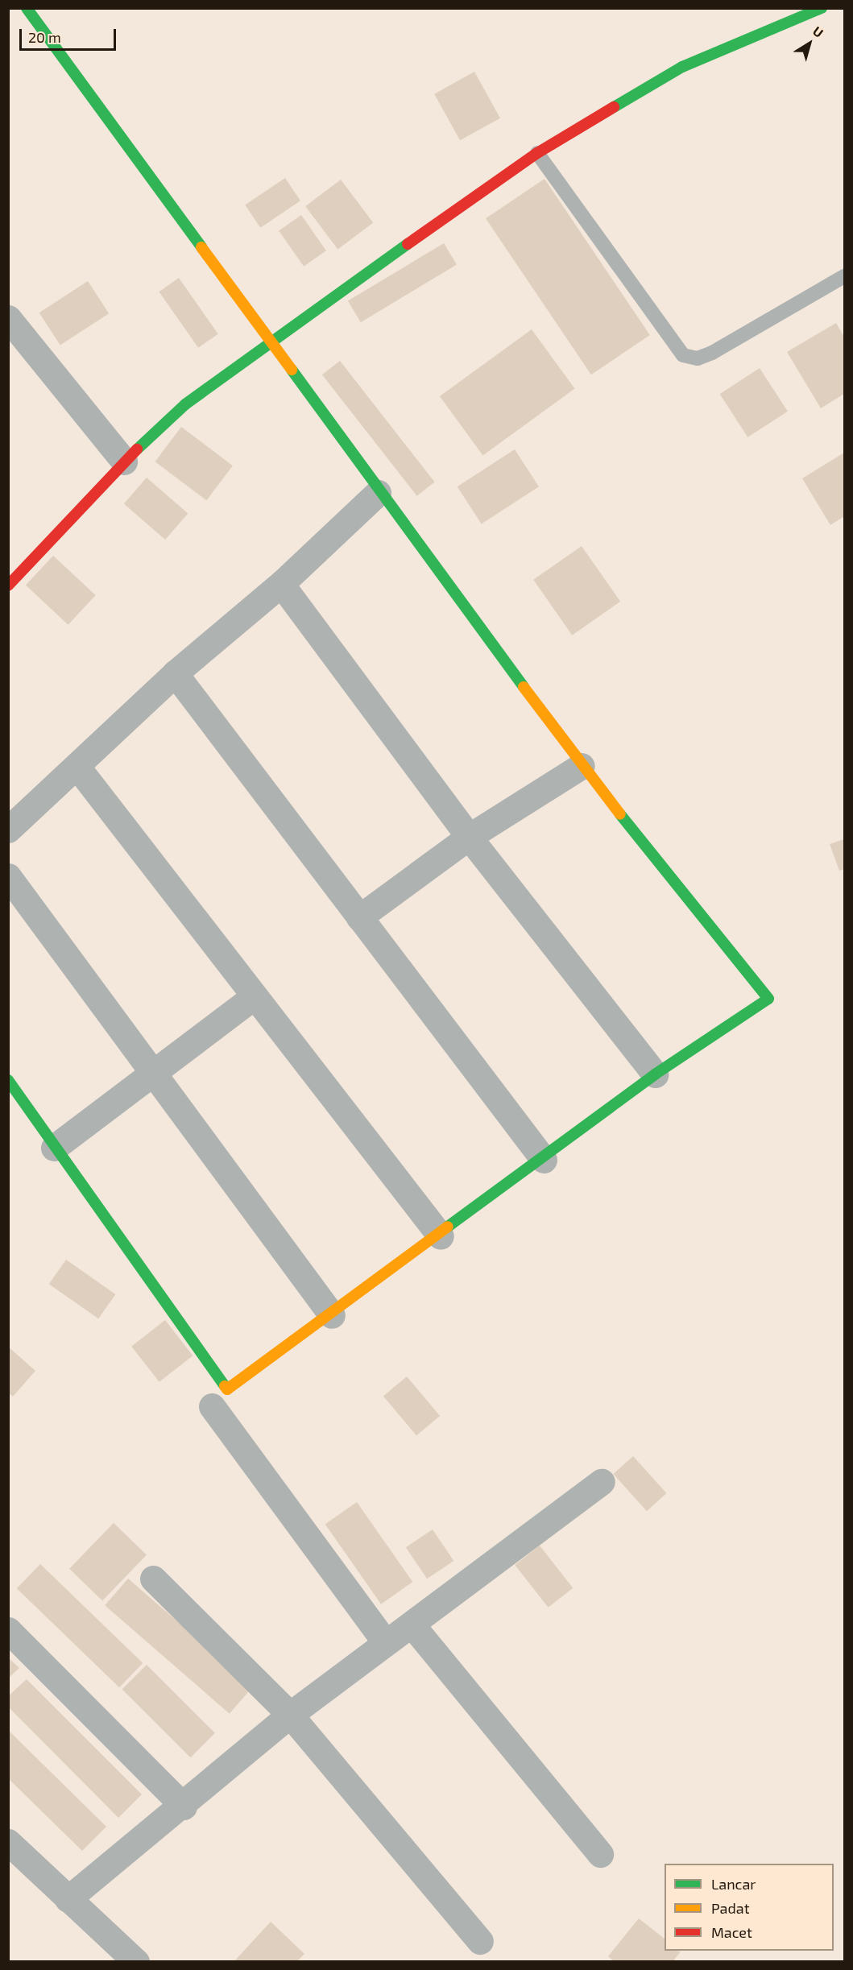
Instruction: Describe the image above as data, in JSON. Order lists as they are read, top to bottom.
{
  "legend": ["Lancar", "Padat", "Macet"],
  "scale_bar": "20 m",
  "north": "top right"
}
